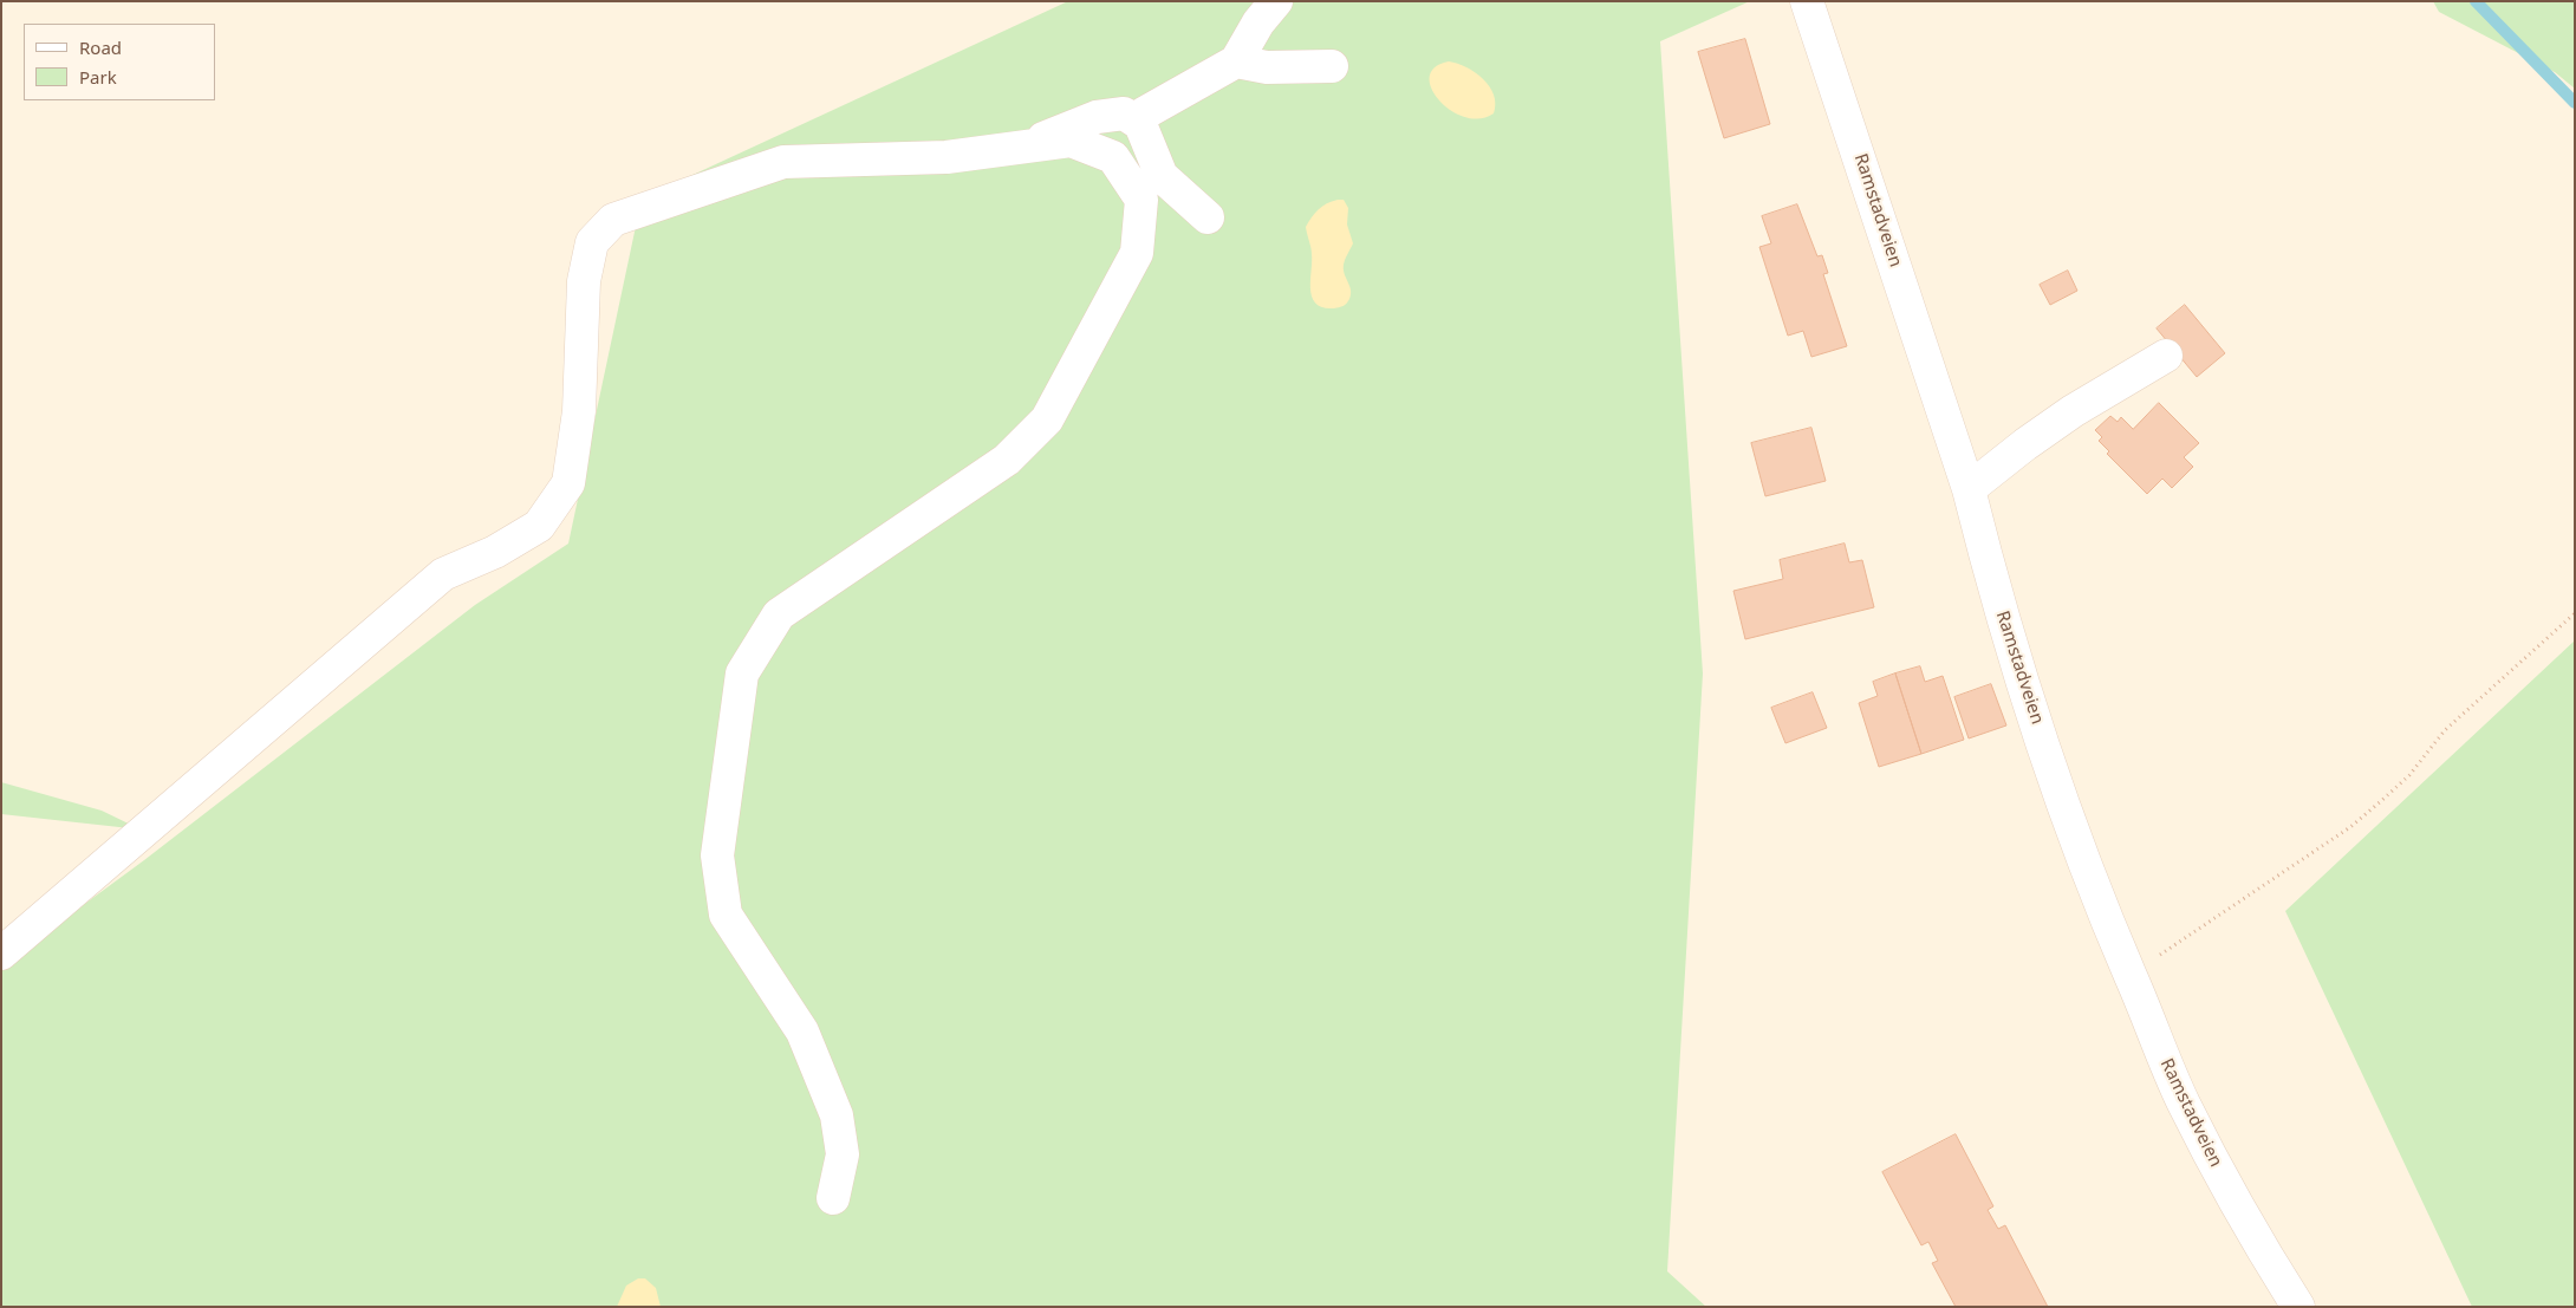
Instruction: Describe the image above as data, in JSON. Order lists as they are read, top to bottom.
{
  "streets": {
    "street": ["Ramstadveien"]
  },
  "legend": ["Road", "Park"]
}
